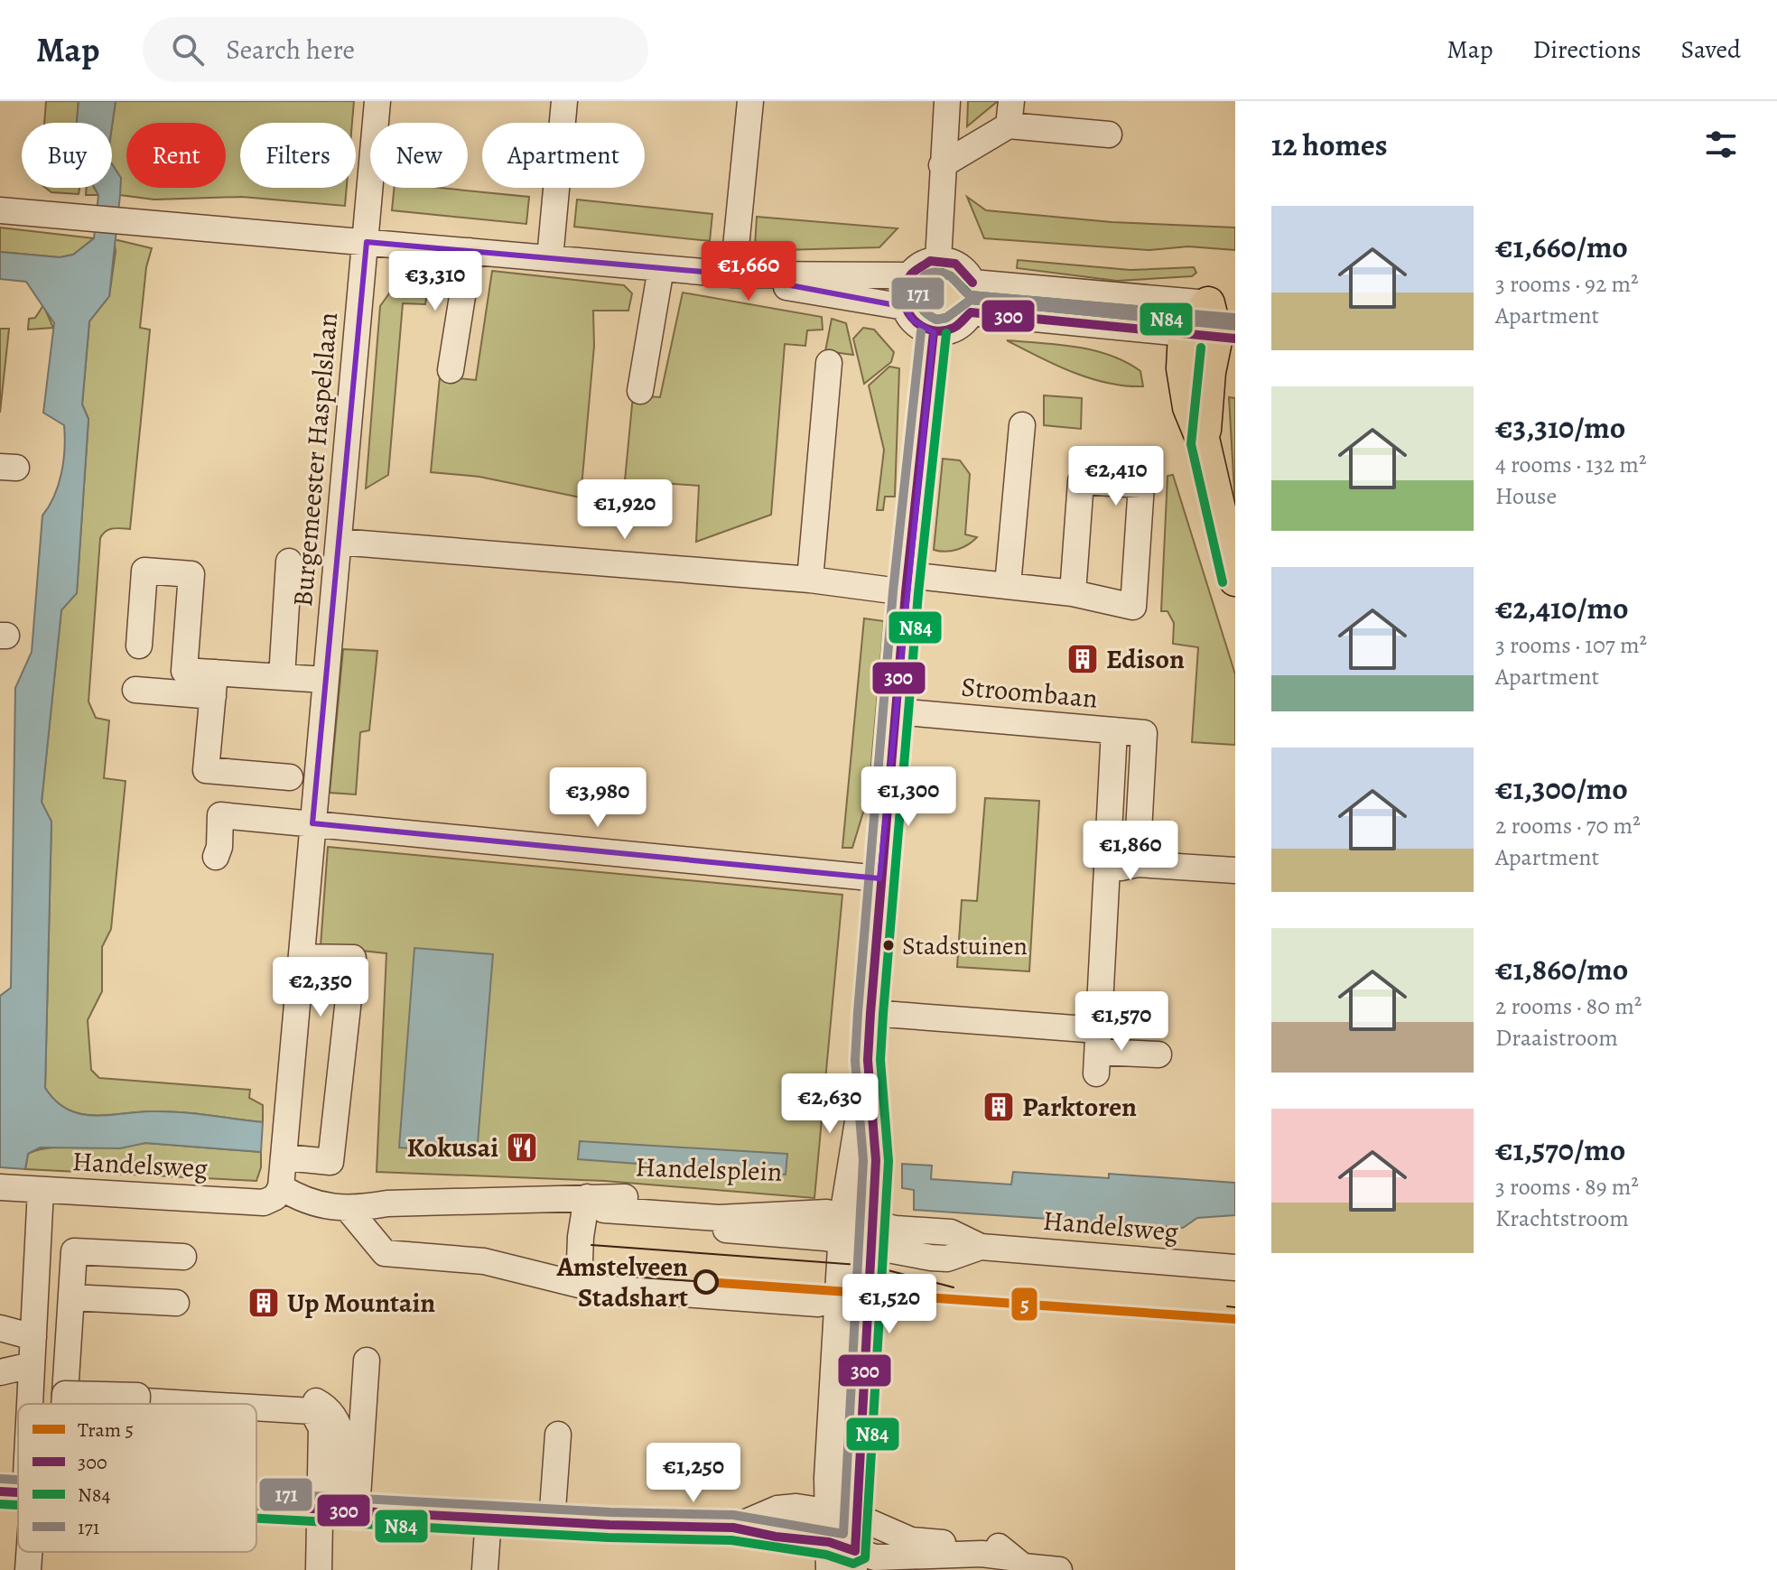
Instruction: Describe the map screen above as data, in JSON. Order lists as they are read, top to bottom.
{
  "streets": {
    "street": [
      "Burgemeester Haspelslaan",
      "Stroombaan",
      "Handelsweg",
      "Handelsplein"
    ]
  },
  "crossings": [
    ["Handelsweg", "Handelsplein"]
  ],
  "places": {
    "building": ["Edison", "Parktoren", "Up Mountain"],
    "other": ["Stadstuinen", "Amstelveen Stadshart"],
    "restaurant": ["Kokusai"]
  },
  "lines": [
    "transit line 300",
    "transit line N84",
    "transit line 171",
    "tram line 5"
  ],
  "legend": [
    "Tram 5",
    "300",
    "N84",
    "171"
  ],
  "page": {
    "header": "Map",
    "search": "Search here",
    "nav": ["Map", "Directions", "Saved"],
    "heading": "12 homes",
    "chip": [
      "Buy",
      "Rent",
      "Filters",
      "New",
      "Apartment"
    ],
    "list": [
      {
        "name": "€1,660/mo",
        "note": "3 rooms · 92 m² · Apartment"
      },
      {
        "name": "€3,310/mo",
        "note": "4 rooms · 132 m² · House"
      },
      {
        "name": "€2,410/mo",
        "note": "3 rooms · 107 m² · Apartment"
      },
      {
        "name": "€1,300/mo",
        "note": "2 rooms · 70 m² · Apartment"
      },
      {
        "name": "€1,860/mo",
        "note": "2 rooms · 80 m² · Draaistroom"
      },
      {
        "name": "€1,570/mo",
        "note": "3 rooms · 89 m² · Krachtstroom"
      }
    ],
    "price": [
      "€1,660",
      "€3,310",
      "€2,410",
      "€1,920",
      "€1,300",
      "€3,980",
      "€1,860",
      "€2,350",
      "€1,570",
      "€2,630",
      "€1,520",
      "€1,250"
    ]
  }
}
